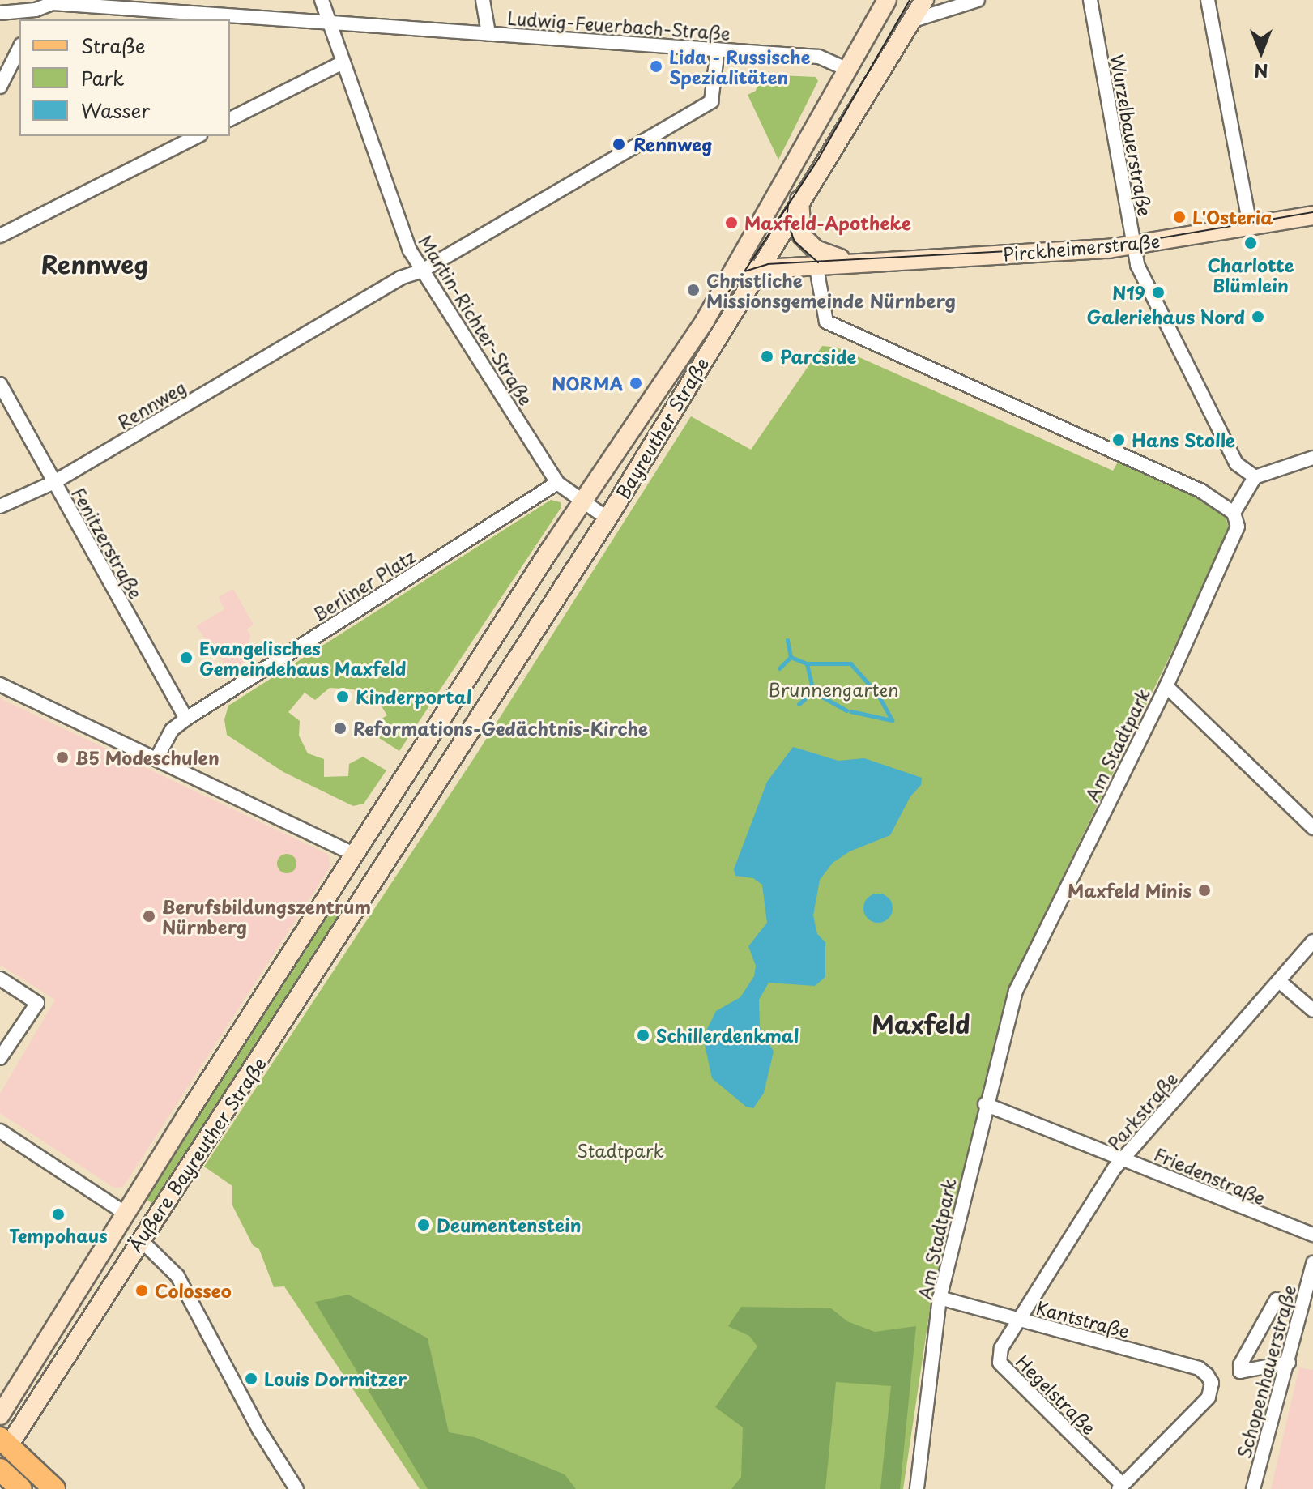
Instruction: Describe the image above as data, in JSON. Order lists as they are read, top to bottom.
{
  "streets": {
    "main road": ["Pirckheimerstraße", "Bayreuther Straße", "Äußere Bayreuther Straße"],
    "street": [
      "Ludwig-Feuerbach-Straße",
      "Wurzelbauerstraße",
      "Martin-Richter-Straße",
      "Rennweg",
      "Fenitzerstraße",
      "Berliner Platz",
      "Am Stadtpark",
      "Parkstraße",
      "Friedenstraße",
      "Kantstraße",
      "Schopenhauerstraße",
      "Hegelstraße"
    ]
  },
  "crossings": [
    ["Ludwig-Feuerbach-Straße", "Martin-Richter-Straße"],
    ["Ludwig-Feuerbach-Straße", "Rennweg"],
    ["Ludwig-Feuerbach-Straße", "Bayreuther Straße"],
    ["Wurzelbauerstraße", "Pirckheimerstraße"],
    ["Pirckheimerstraße", "Bayreuther Straße"],
    ["Martin-Richter-Straße", "Rennweg"],
    ["Martin-Richter-Straße", "Bayreuther Straße"],
    ["Martin-Richter-Straße", "Berliner Platz"],
    ["Rennweg", "Fenitzerstraße"],
    ["Bayreuther Straße", "Äußere Bayreuther Straße"],
    ["Fenitzerstraße", "Berliner Platz"],
    ["Am Stadtpark", "Friedenstraße"],
    ["Am Stadtpark", "Kantstraße"],
    ["Parkstraße", "Friedenstraße"],
    ["Parkstraße", "Kantstraße"],
    ["Parkstraße", "Hegelstraße"],
    ["Kantstraße", "Hegelstraße"]
  ],
  "districts": ["Rennweg", "Maxfeld"],
  "parks": ["Brunnengarten", "Stadtpark"],
  "places": [
    "Lida - Russische Spezialitäten",
    "Rennweg",
    "L'Osteria",
    "Maxfeld-Apotheke",
    "Charlotte Blümlein",
    "Christliche Missionsgemeinde Nürnberg",
    "N19",
    "Galeriehaus Nord",
    "Parcside",
    "NORMA",
    "Hans Stolle",
    "Evangelisches Gemeindehaus Maxfeld",
    "Kinderportal",
    "Reformations-Gedächtnis-Kirche",
    "B5 Modeschulen",
    "Maxfeld Minis",
    "Berufsbildungszentrum Nürnberg",
    "Schillerdenkmal",
    "Tempohaus",
    "Deumentenstein",
    "Colosseo",
    "Louis Dormitzer"
  ],
  "legend": ["Straße", "Park", "Wasser"],
  "north": "bottom"
}
